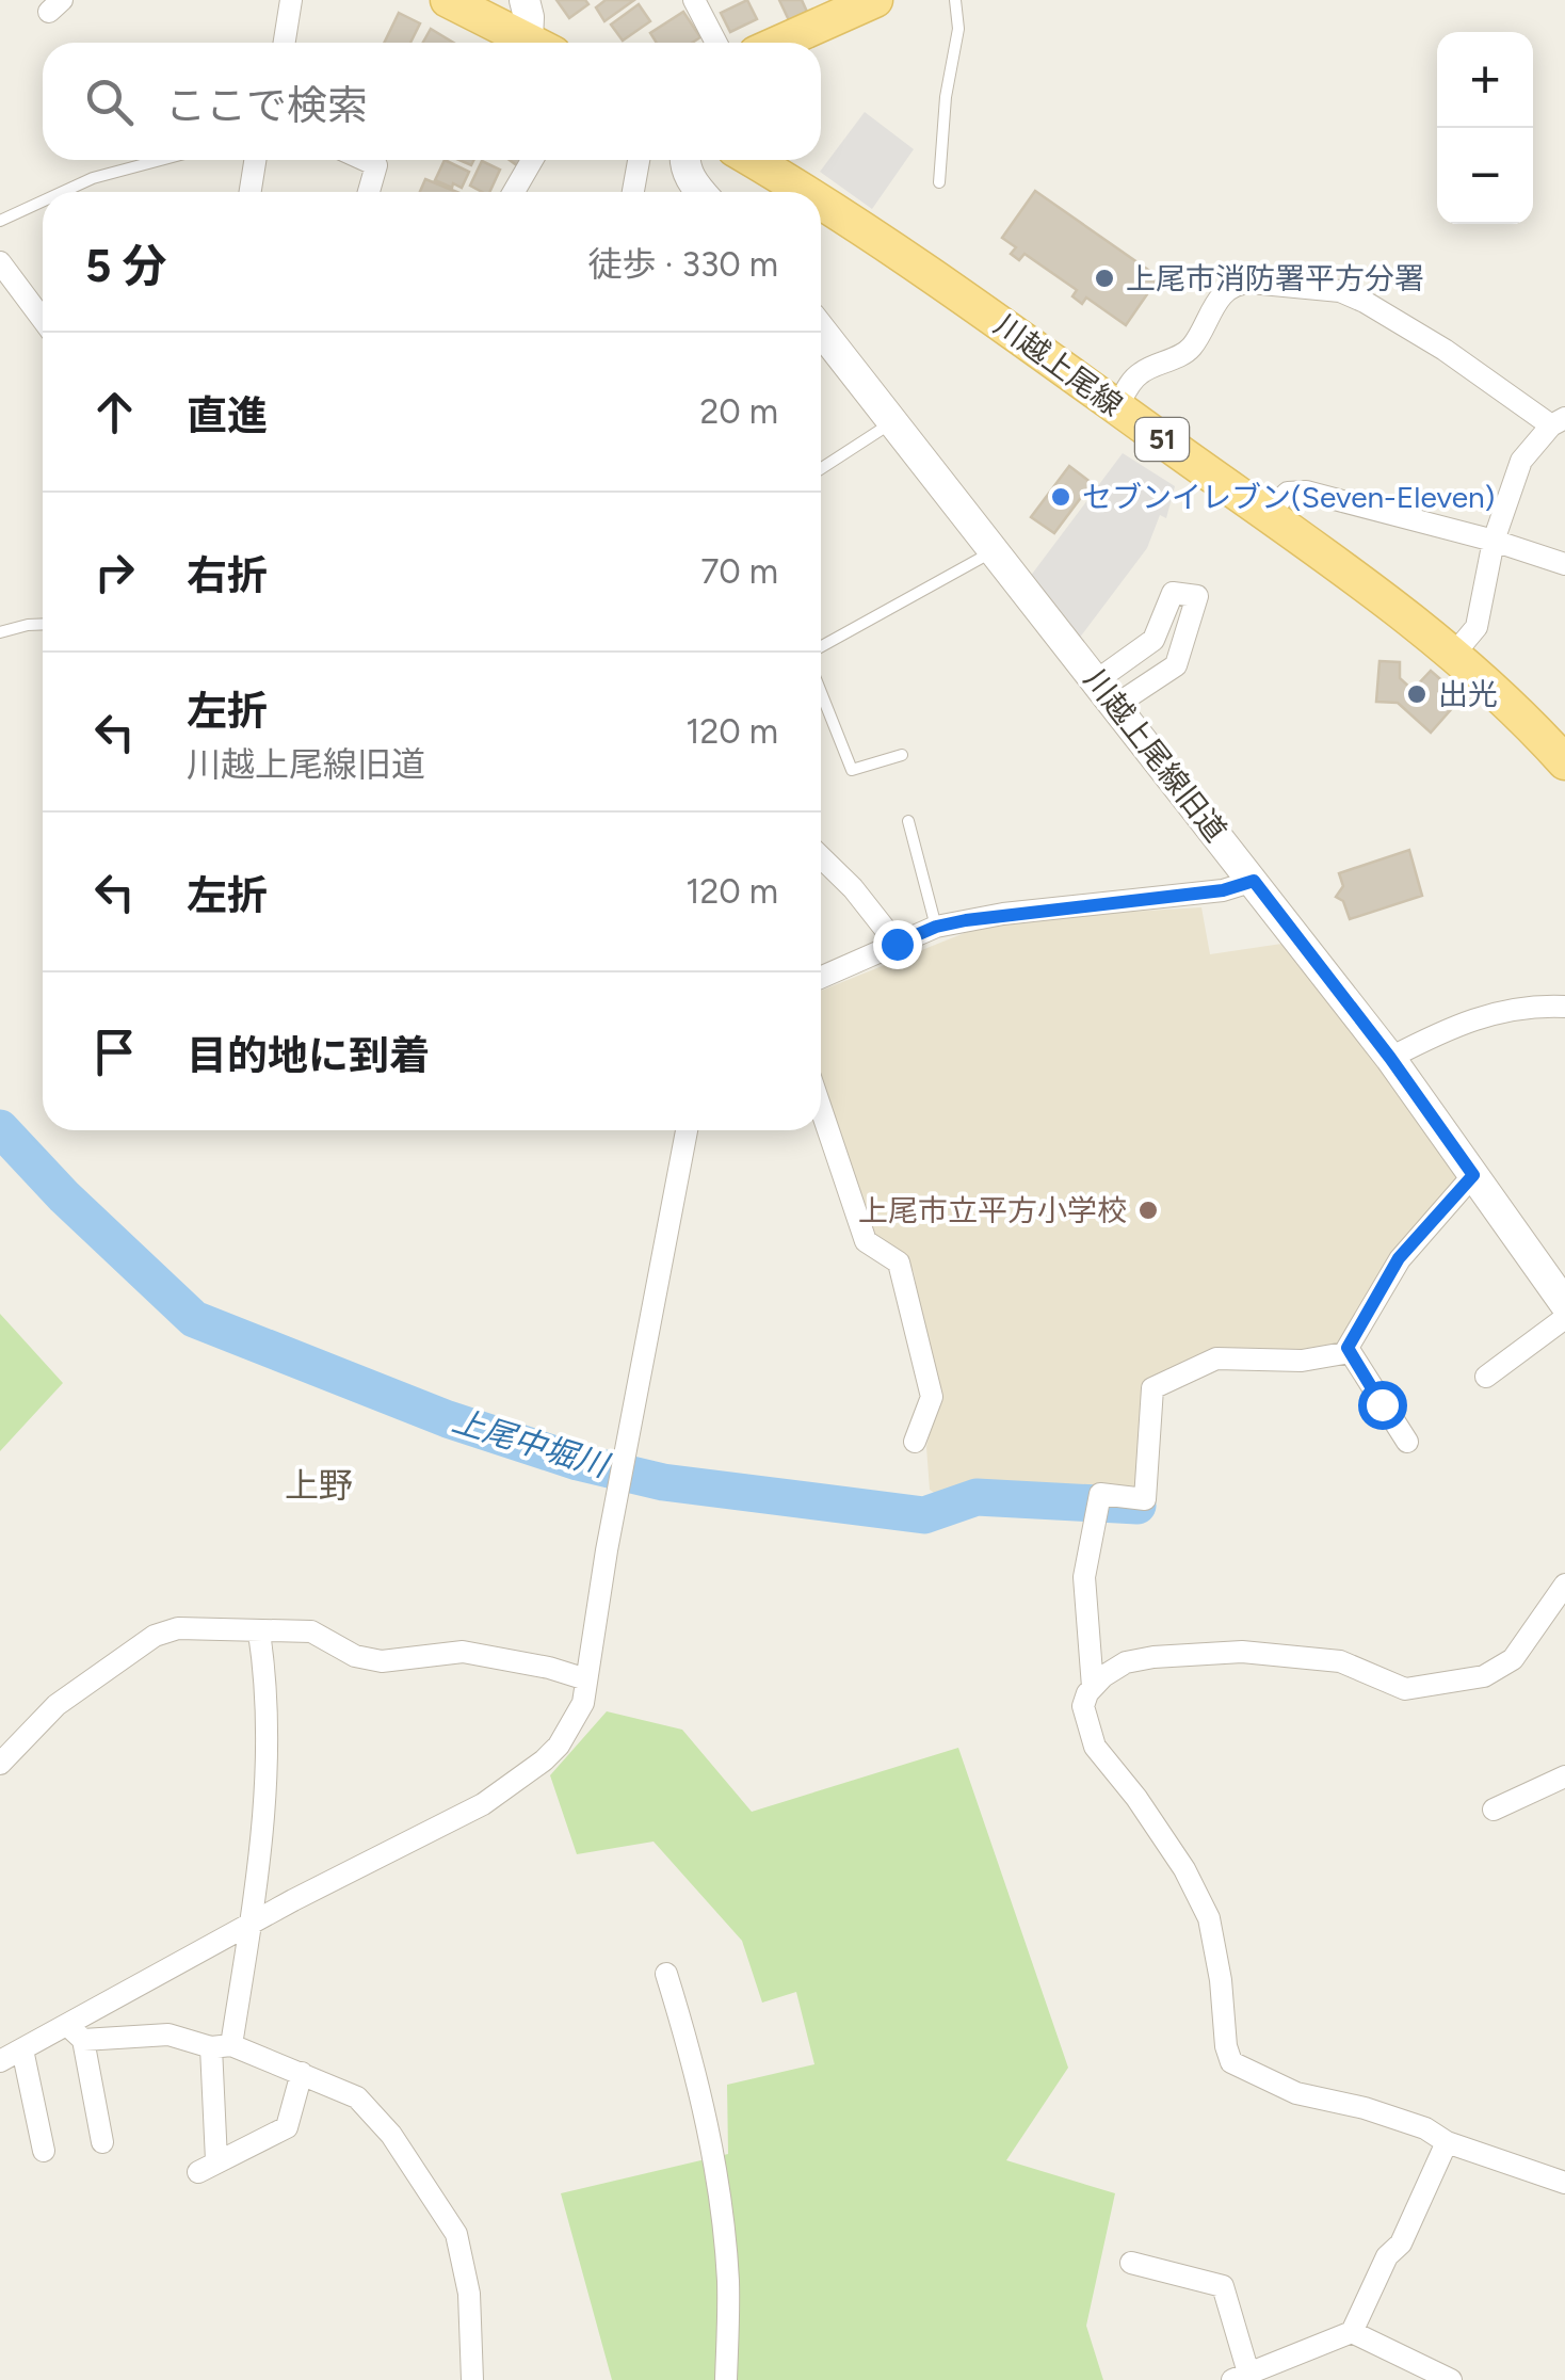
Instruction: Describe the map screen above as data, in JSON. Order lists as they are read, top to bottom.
{
  "streets": {
    "main road": ["川越上尾線", "51"],
    "street": ["川越上尾線旧道"]
  },
  "districts": ["上野"],
  "water": ["上尾中堀川"],
  "places": [
    "上尾市消防署平方分署",
    "セブンイレブン(Seven-Eleven)",
    "出光",
    "上尾市立平方小学校"
  ],
  "page": {
    "map_buttons": ["+", "−"],
    "search": "ここで検索",
    "heading": ["5 分", "徒歩 · 330 m"],
    "list": [
      ["直進", "20 m"],
      ["右折", "70 m"],
      ["左折", "川越上尾線旧道", "120 m"],
      ["左折", "120 m"],
      "目的地に到着"
    ]
  }
}
